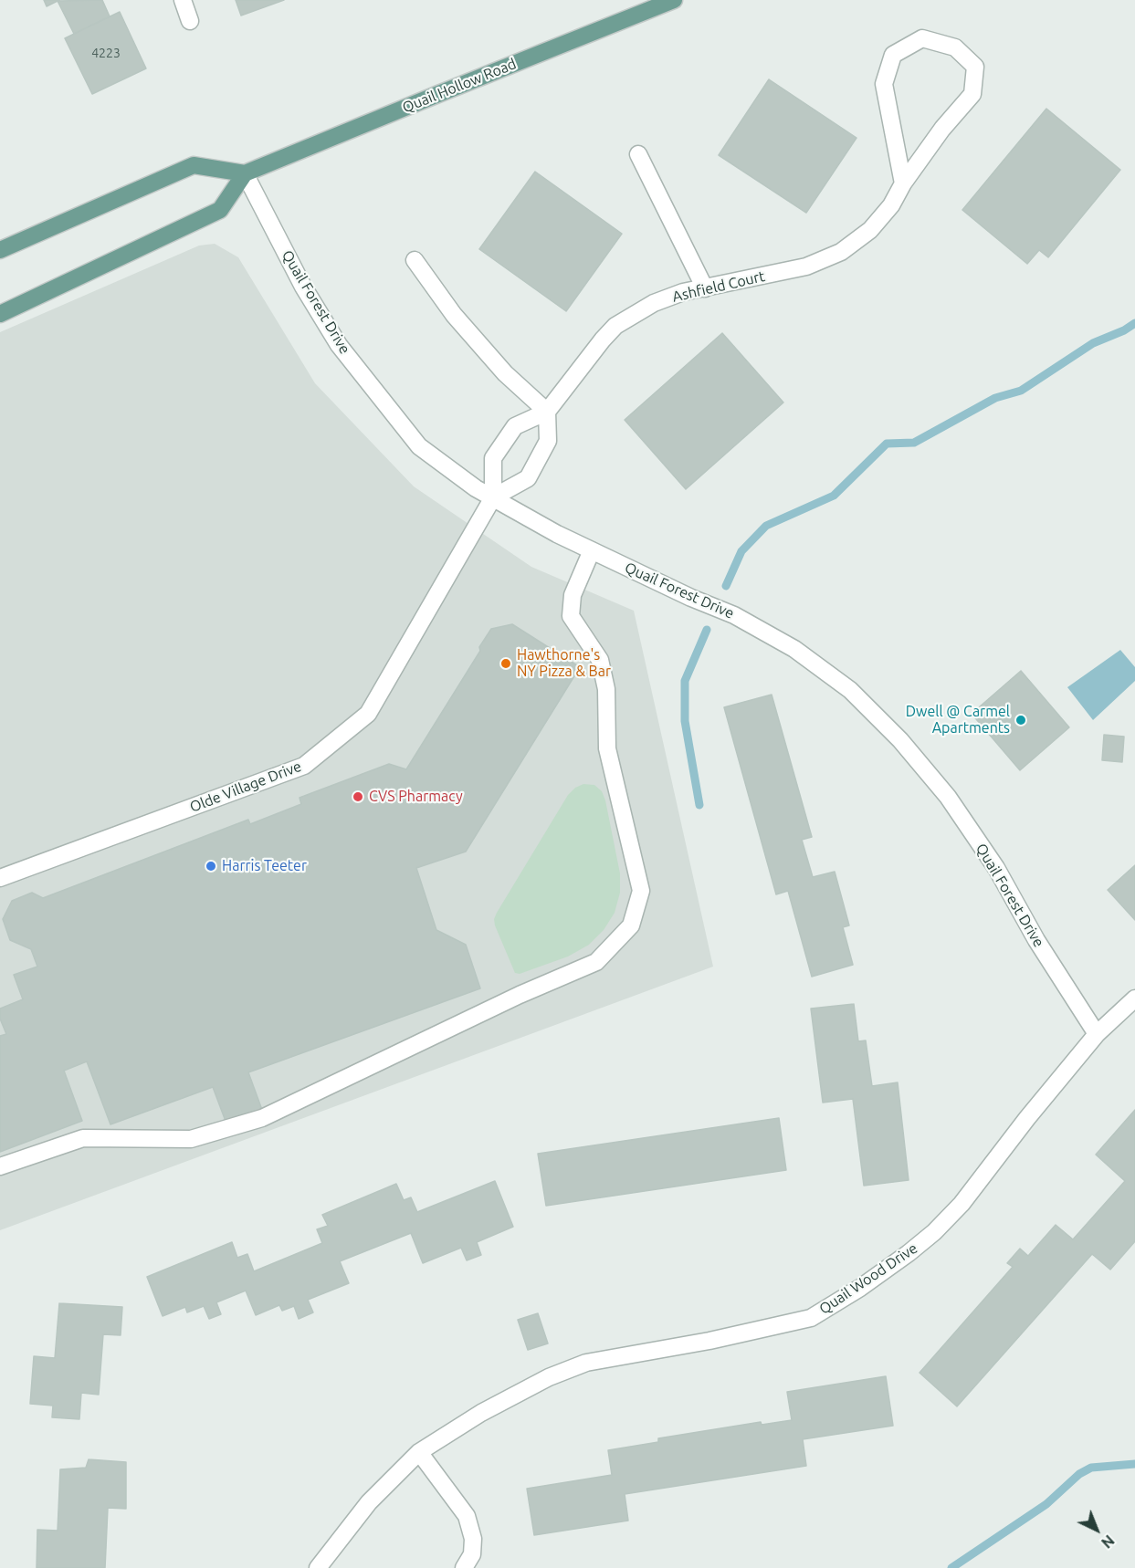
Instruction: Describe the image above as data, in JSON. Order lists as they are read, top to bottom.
{
  "streets": {
    "main road": ["Quail Hollow Road"],
    "street": [
      "Ashfield Court",
      "Quail Forest Drive",
      "Olde Village Drive",
      "Quail Wood Drive"
    ]
  },
  "crossings": [
    ["Quail Hollow Road", "Quail Forest Drive"],
    ["Ashfield Court", "Quail Forest Drive"],
    ["Ashfield Court", "Olde Village Drive"],
    ["Quail Forest Drive", "Olde Village Drive"],
    ["Quail Forest Drive", "Quail Wood Drive"]
  ],
  "places": [
    "Hawthorne's NY Pizza & Bar",
    "Dwell @ Carmel Apartments",
    "CVS Pharmacy",
    "Harris Teeter"
  ],
  "house_numbers": ["4223"],
  "north": "bottom right"
}
